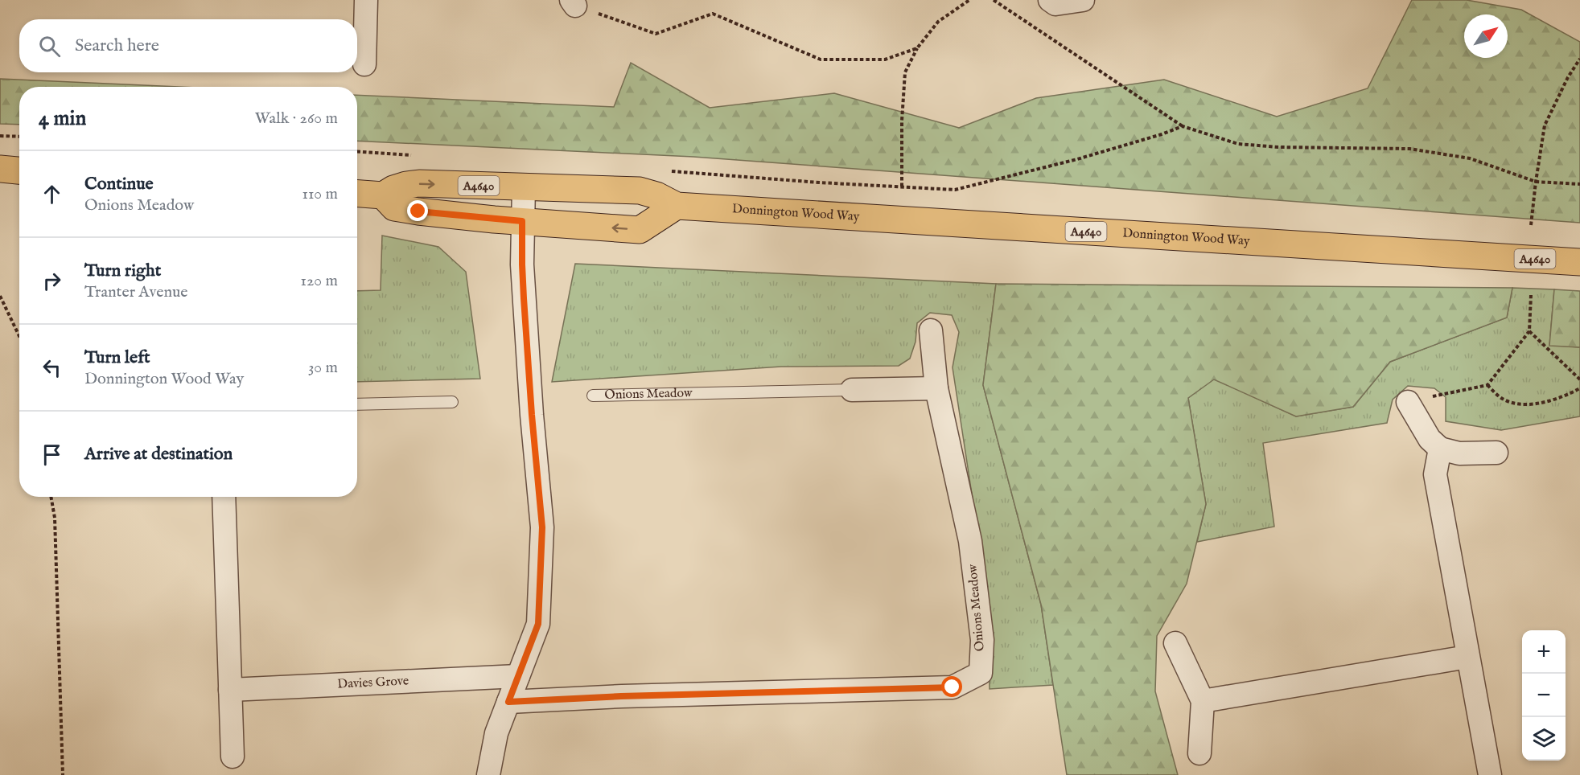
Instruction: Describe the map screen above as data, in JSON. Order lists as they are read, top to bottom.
{
  "streets": {
    "main road": ["A4640", "Donnington Wood Way"],
    "street": ["Onions Meadow", "Davies Grove"]
  },
  "north": "top right",
  "page": {
    "search": "Search here",
    "heading": ["4 min", "Walk · 260 m"],
    "list": [
      ["Continue", "Onions Meadow", "110 m"],
      ["Turn right", "Tranter Avenue", "120 m"],
      ["Turn left", "Donnington Wood Way", "30 m"],
      "Arrive at destination"
    ],
    "map_buttons": ["+", "−"]
  }
}
